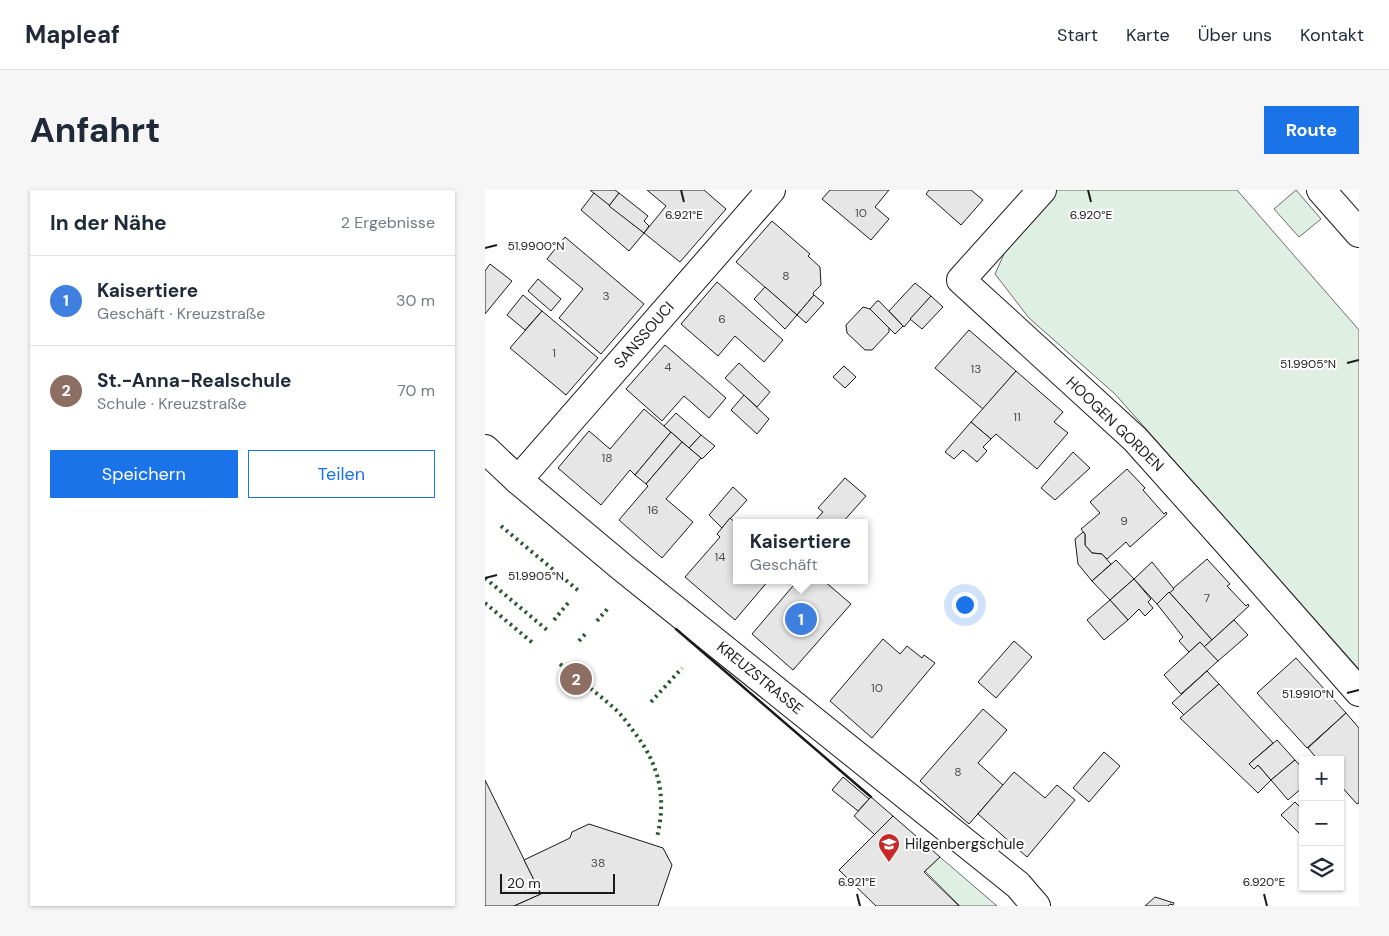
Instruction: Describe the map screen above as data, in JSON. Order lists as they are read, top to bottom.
{
  "streets": {
    "street": ["SANSSOUCI", "HOOGEN GORDEN", "KREUZSTRASSE"]
  },
  "crossings": [
    ["SANSSOUCI", "KREUZSTRASSE"]
  ],
  "places": {
    "school or university": ["Hilgenbergschule"]
  },
  "house_numbers": [
    "10",
    "8",
    "3",
    "6",
    "1",
    "4",
    "13",
    "11",
    "18",
    "16",
    "9",
    "14",
    "7",
    "10",
    "8",
    "38"
  ],
  "scale_bar": "20 m",
  "page": {
    "header": "Mapleaf",
    "nav": [
      "Start",
      "Karte",
      "Über uns",
      "Kontakt"
    ],
    "buttons": [
      "Route",
      ["Speichern", "Teilen"]
    ],
    "title": "Anfahrt",
    "heading": ["In der Nähe", "2 Ergebnisse"],
    "list": [
      {
        "mark": "1",
        "name": "Kaisertiere",
        "note": "Geschäft · Kreuzstraße",
        "value": "30 m"
      },
      {
        "mark": "2",
        "name": "St.-Anna-Realschule",
        "note": "Schule · Kreuzstraße",
        "value": "70 m"
      }
    ],
    "popup": ["Kaisertiere", "Geschäft"],
    "pins": ["1", "2"],
    "map_buttons": ["+", "−"],
    "scale": "20 m"
  },
  "coordinates": [
    "6.921°E",
    "6.920°E",
    "51.9900°N",
    "51.9905°N",
    "51.9910°N"
  ]
}
